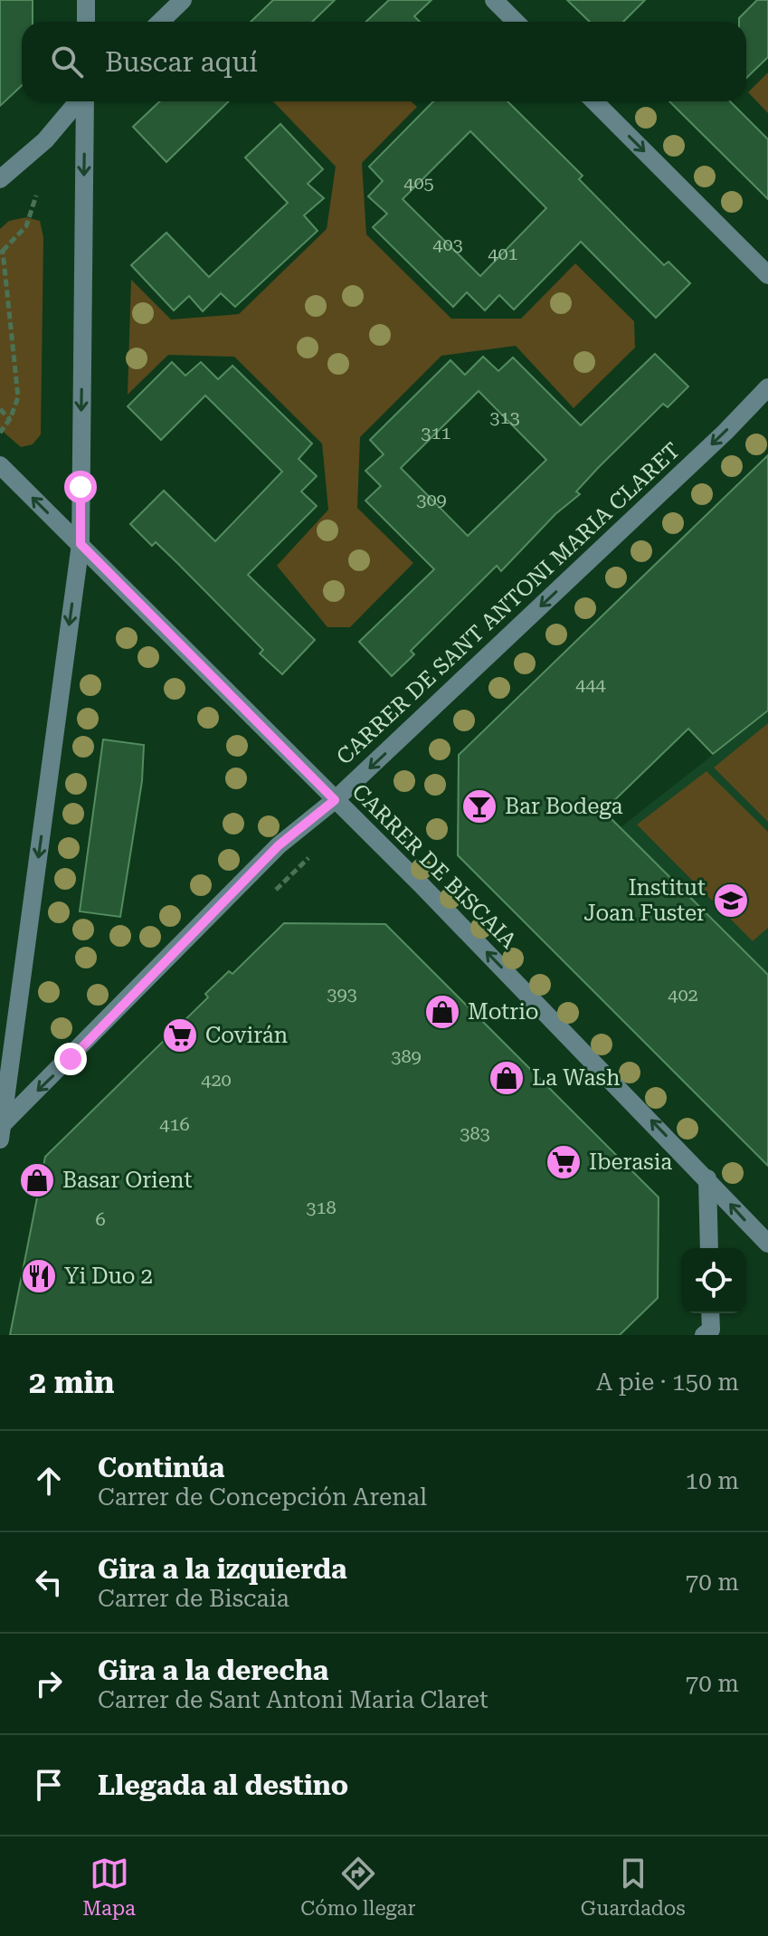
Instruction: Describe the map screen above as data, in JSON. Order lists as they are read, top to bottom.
{
  "streets": {
    "street": ["CARRER DE SANT ANTONI MARIA CLARET", "CARRER DE BISCAIA"]
  },
  "crossings": [
    ["CARRER DE SANT ANTONI MARIA CLARET", "CARRER DE BISCAIA"]
  ],
  "one_way": ["CARRER DE SANT ANTONI MARIA CLARET", "CARRER DE BISCAIA"],
  "places": {
    "bar": ["Bar Bodega"],
    "school or university": ["Institut Joan Fuster"],
    "shop": ["Motrio", "La Wash", "Basar Orient"],
    "supermarket": ["Covirán", "Iberasia"],
    "restaurant": ["Yi Duo 2"]
  },
  "house_numbers": [
    "405",
    "403",
    "401",
    "313",
    "311",
    "309",
    "444",
    "393",
    "402",
    "389",
    "420",
    "416",
    "383",
    "318",
    "6"
  ],
  "page": {
    "search": "Buscar aquí",
    "heading": ["2 min", "A pie · 150 m"],
    "list": [
      ["Continúa", "Carrer de Concepción Arenal", "10 m"],
      ["Gira a la izquierda", "Carrer de Biscaia", "70 m"],
      ["Gira a la derecha", "Carrer de Sant Antoni Maria Claret", "70 m"],
      "Llegada al destino"
    ],
    "nav": ["Mapa", "Cómo llegar", "Guardados"]
  }
}
